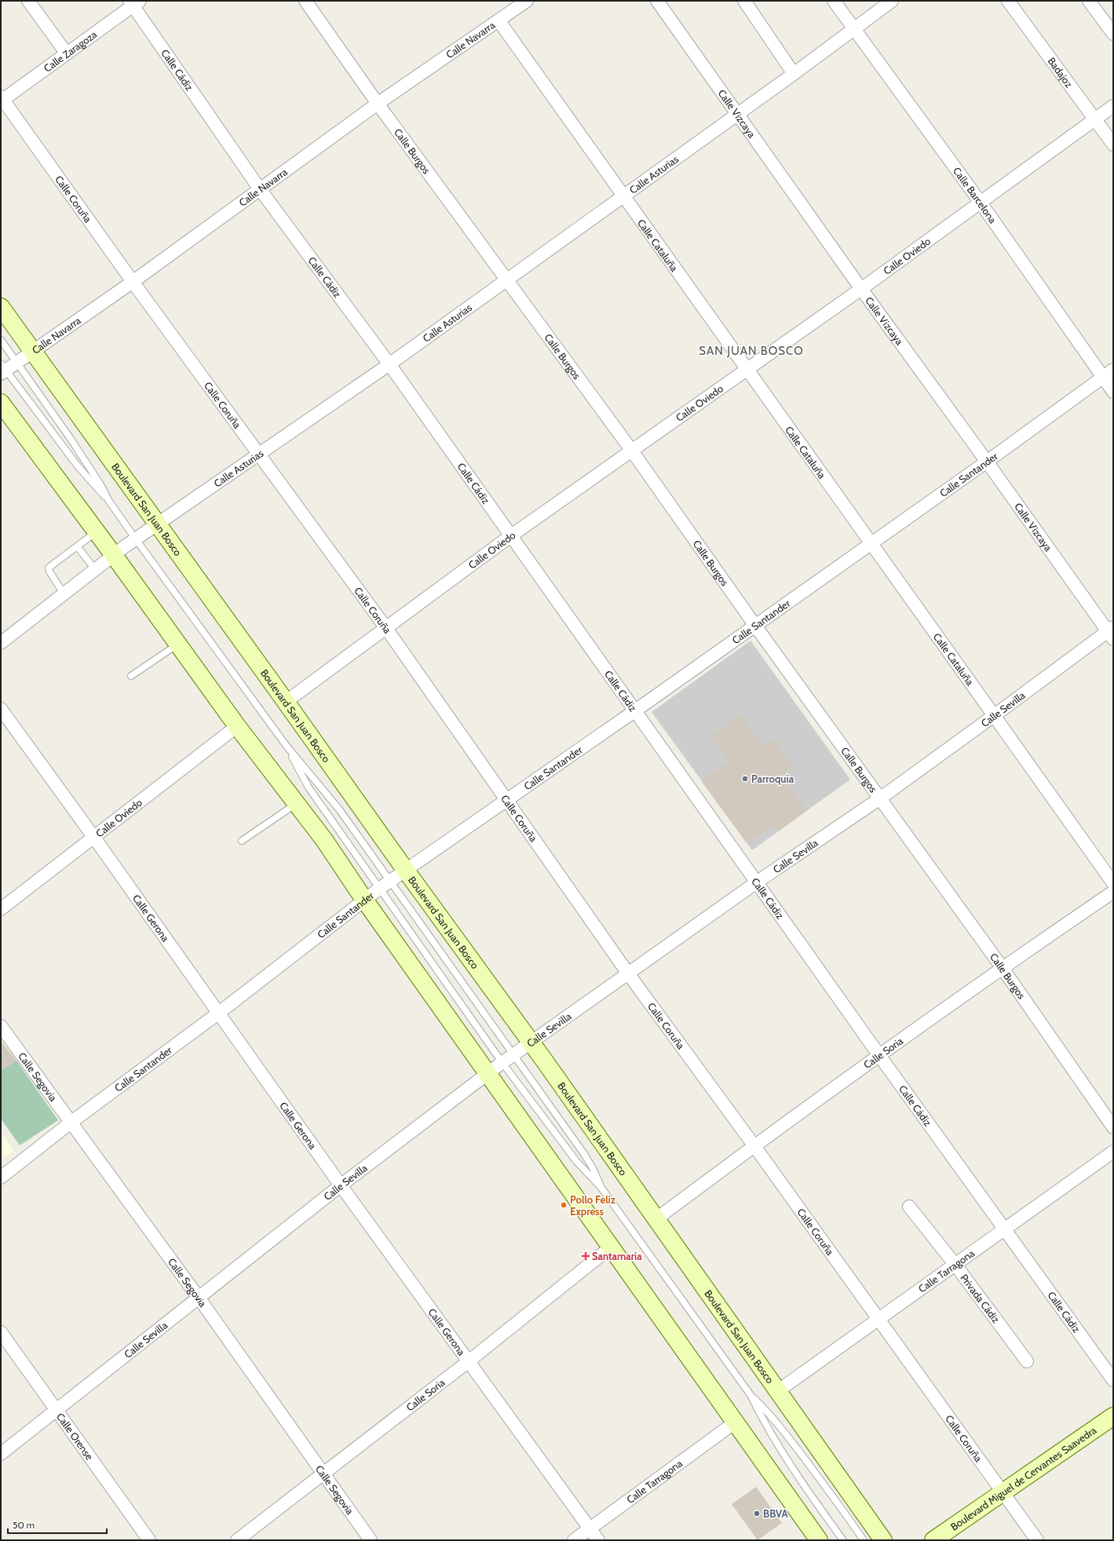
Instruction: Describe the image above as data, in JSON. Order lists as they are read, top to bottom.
{
  "streets": {
    "street": [
      "Calle Navarra",
      "Calle Zaragoza",
      "Calle Cádiz",
      "Badajoz",
      "Calle Vizcaya",
      "Calle Burgos",
      "Calle Asturias",
      "Calle Barcelona",
      "Calle Coruña",
      "Calle Cataluña",
      "Calle Oviedo",
      "Calle Santander",
      "Boulevard San Juan Bosco",
      "Calle Sevilla",
      "Calle Gerona",
      "Calle Soria",
      "Calle Segovia",
      "Calle Tarragona",
      "Privada Cádiz",
      "Calle Orense",
      "Boulevard Miguel de Cervantes Saavedra"
    ]
  },
  "crossings": [
    ["Calle Navarra", "Calle Cádiz"],
    ["Calle Navarra", "Calle Burgos"],
    ["Calle Navarra", "Calle Coruña"],
    ["Calle Navarra", "Calle Cataluña"],
    ["Calle Navarra", "Boulevard San Juan Bosco"],
    ["Calle Zaragoza", "Calle Cádiz"],
    ["Calle Zaragoza", "Calle Coruña"],
    ["Calle Cádiz", "Calle Asturias"],
    ["Calle Cádiz", "Calle Oviedo"],
    ["Calle Cádiz", "Calle Santander"],
    ["Calle Cádiz", "Calle Sevilla"],
    ["Calle Cádiz", "Calle Soria"],
    ["Calle Cádiz", "Calle Tarragona"],
    ["Badajoz", "Calle Oviedo"],
    ["Calle Vizcaya", "Calle Asturias"],
    ["Calle Vizcaya", "Calle Oviedo"],
    ["Calle Vizcaya", "Calle Santander"],
    ["Calle Vizcaya", "Calle Sevilla"],
    ["Calle Burgos", "Calle Asturias"],
    ["Calle Burgos", "Calle Oviedo"],
    ["Calle Burgos", "Calle Santander"],
    ["Calle Burgos", "Calle Sevilla"],
    ["Calle Burgos", "Calle Soria"],
    ["Calle Asturias", "Calle Barcelona"],
    ["Calle Asturias", "Calle Coruña"],
    ["Calle Asturias", "Calle Cataluña"],
    ["Calle Asturias", "Boulevard San Juan Bosco"],
    ["Calle Barcelona", "Calle Oviedo"],
    ["Calle Barcelona", "Calle Santander"],
    ["Calle Coruña", "Calle Oviedo"],
    ["Calle Coruña", "Calle Santander"],
    ["Calle Coruña", "Calle Sevilla"],
    ["Calle Coruña", "Calle Soria"],
    ["Calle Coruña", "Calle Tarragona"],
    ["Calle Coruña", "Boulevard Miguel de Cervantes Saavedra"],
    ["Calle Cataluña", "Calle Oviedo"],
    ["Calle Cataluña", "Calle Santander"],
    ["Calle Cataluña", "Calle Sevilla"],
    ["Calle Oviedo", "Boulevard San Juan Bosco"],
    ["Calle Oviedo", "Calle Gerona"],
    ["Calle Santander", "Boulevard San Juan Bosco"],
    ["Calle Santander", "Calle Gerona"],
    ["Calle Santander", "Calle Segovia"],
    ["Boulevard San Juan Bosco", "Calle Sevilla"],
    ["Boulevard San Juan Bosco", "Calle Soria"],
    ["Boulevard San Juan Bosco", "Calle Tarragona"],
    ["Calle Sevilla", "Calle Gerona"],
    ["Calle Sevilla", "Calle Segovia"],
    ["Calle Sevilla", "Calle Orense"],
    ["Calle Gerona", "Calle Soria"],
    ["Calle Gerona", "Calle Tarragona"],
    ["Calle Soria", "Calle Segovia"],
    ["Calle Tarragona", "Privada Cádiz"]
  ],
  "districts": ["SAN JUAN BOSCO"],
  "places": {
    "other": ["Parroquia", "Pollo Feliz Express", "BBVA"],
    "health": ["Santamaría"]
  },
  "scale_bar": "50 m"
}
